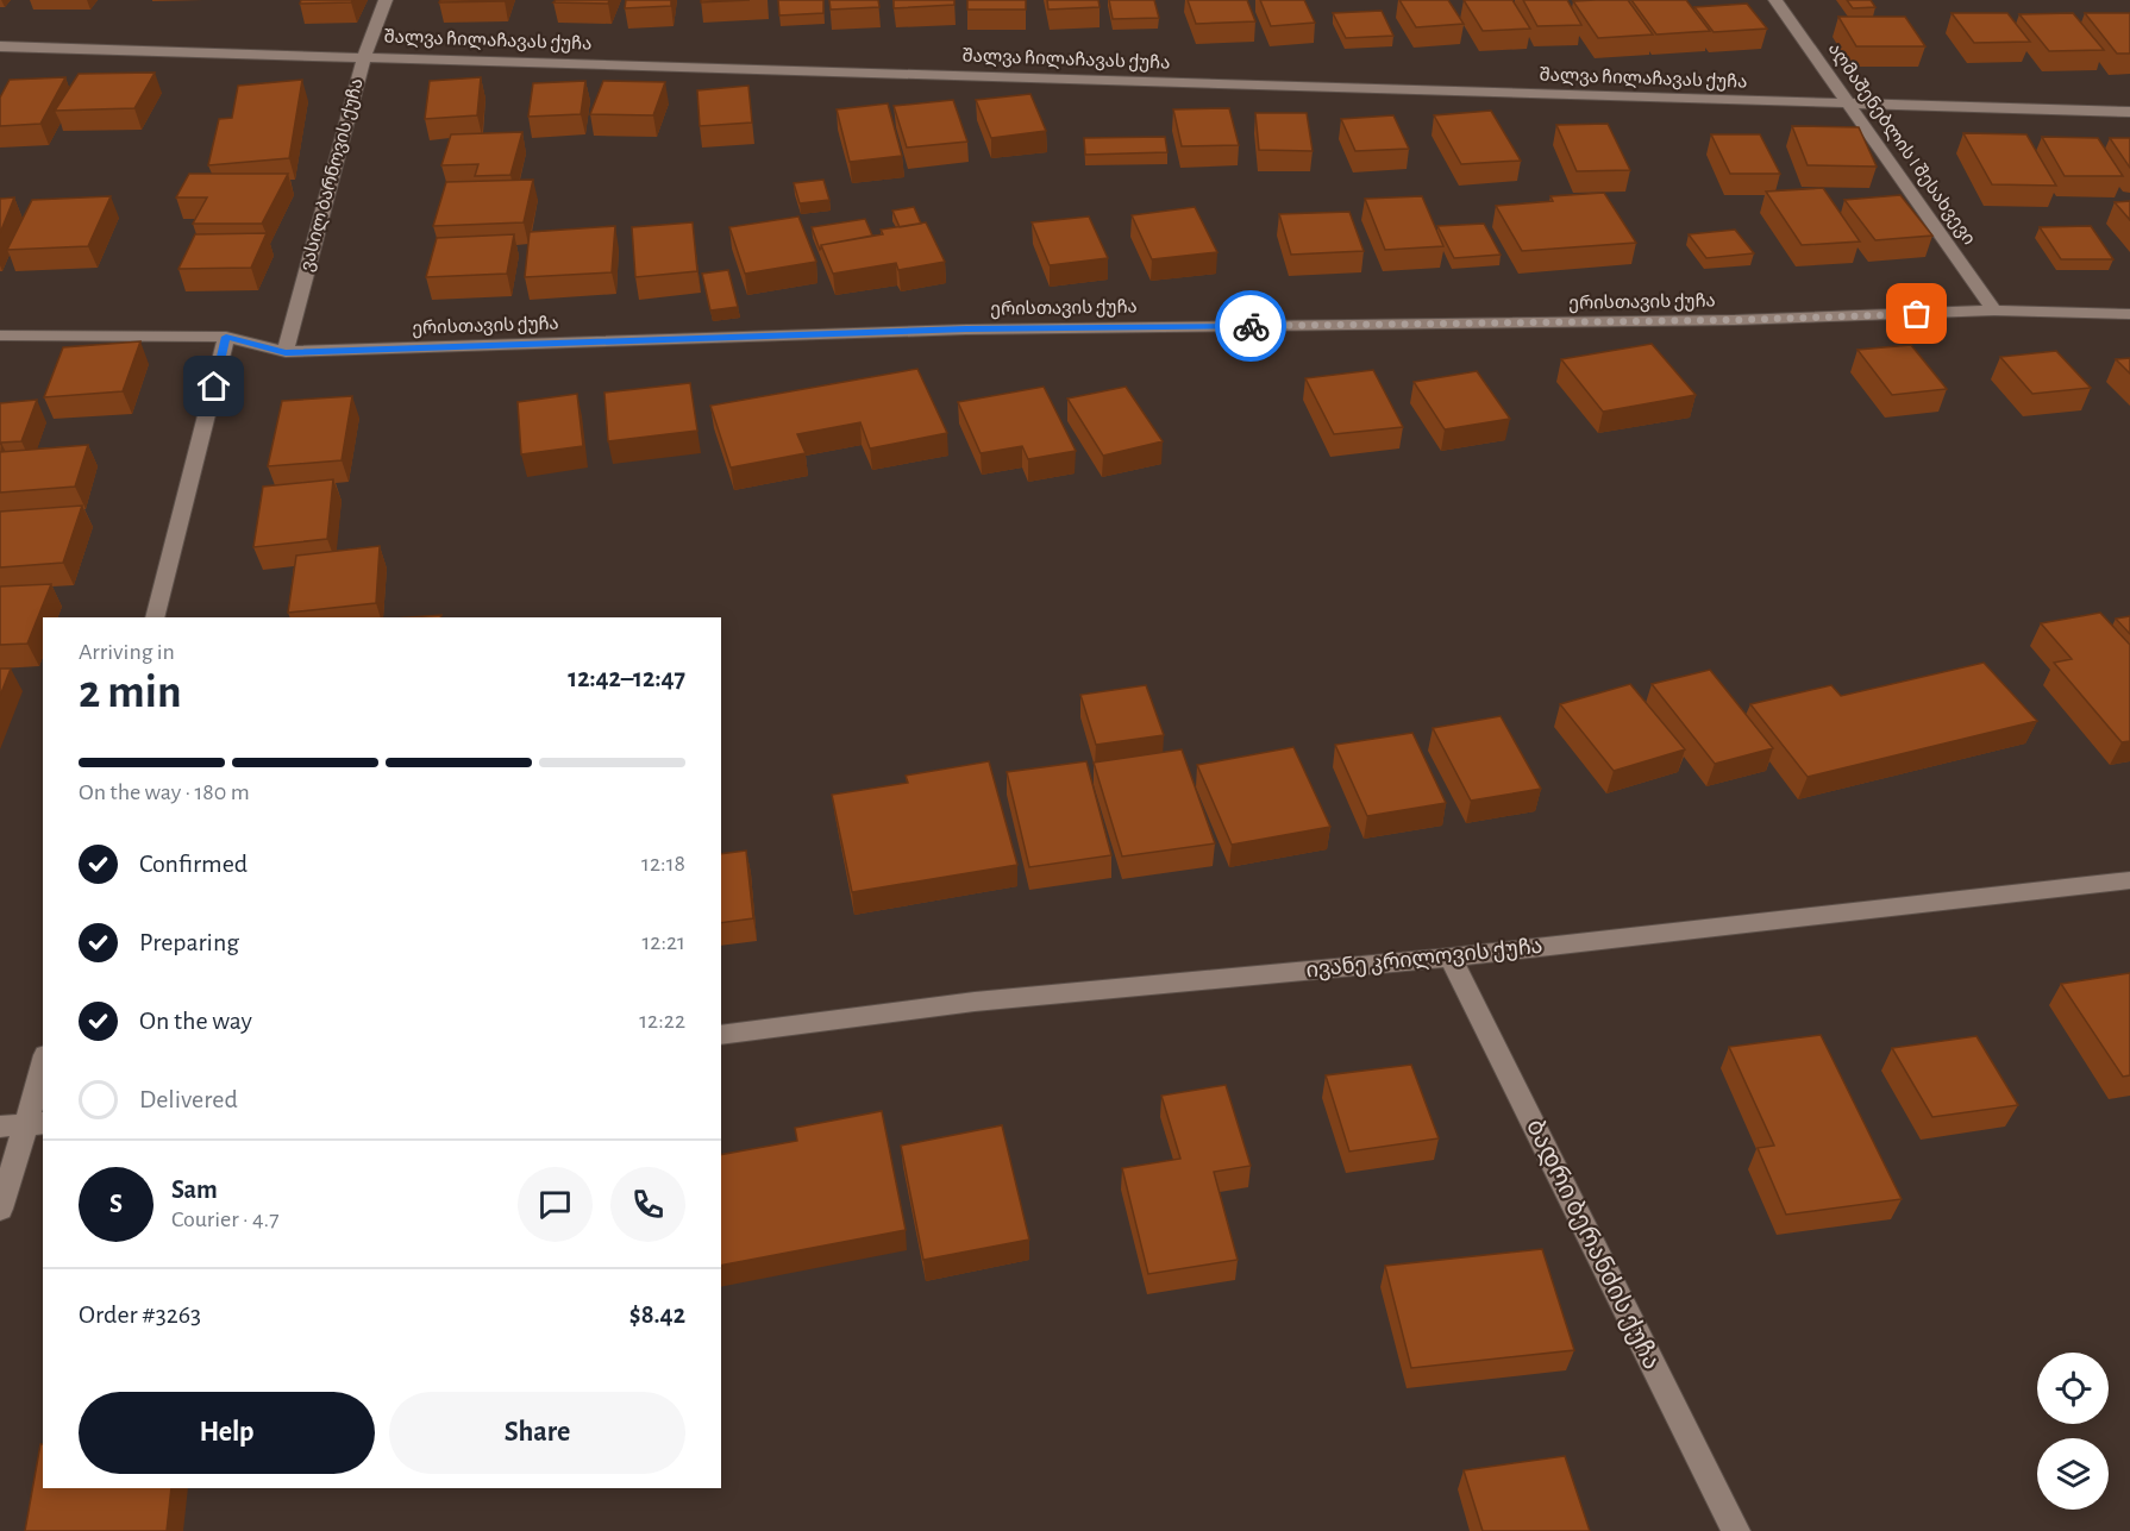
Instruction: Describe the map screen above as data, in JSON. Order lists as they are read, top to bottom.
{
  "streets": {
    "street": [
      "შალვა ჩილაჩავას ქუჩა",
      "აღმაშენებლის I შესახვევი",
      "ვასილ ბარნოვის ქუჩა",
      "ერისთავის ქუჩა",
      "ივანე კრილოვის ქუჩა",
      "ბადრი ბერანძის ქუჩა"
    ]
  },
  "crossings": [
    ["შალვა ჩილაჩავას ქუჩა", "აღმაშენებლის I შესახვევი"],
    ["შალვა ჩილაჩავას ქუჩა", "ვასილ ბარნოვის ქუჩა"],
    ["აღმაშენებლის I შესახვევი", "ერისთავის ქუჩა"],
    ["ვასილ ბარნოვის ქუჩა", "ერისთავის ქუჩა"],
    ["ივანე კრილოვის ქუჩა", "ბადრი ბერანძის ქუჩა"]
  ],
  "page": {
    "heading": ["2 min", "Arriving in", "12:42–12:47"],
    "panel": [
      "Sam",
      "Courier · 4.7",
      "Order #3263",
      "$8.42"
    ],
    "bar": "On the way · 180 m",
    "list": [
      ["Confirmed", "12:18"],
      ["Preparing", "12:21"],
      ["On the way", "12:22"],
      "Delivered"
    ],
    "round": "S",
    "buttons": ["Help", "Share"]
  }
}
